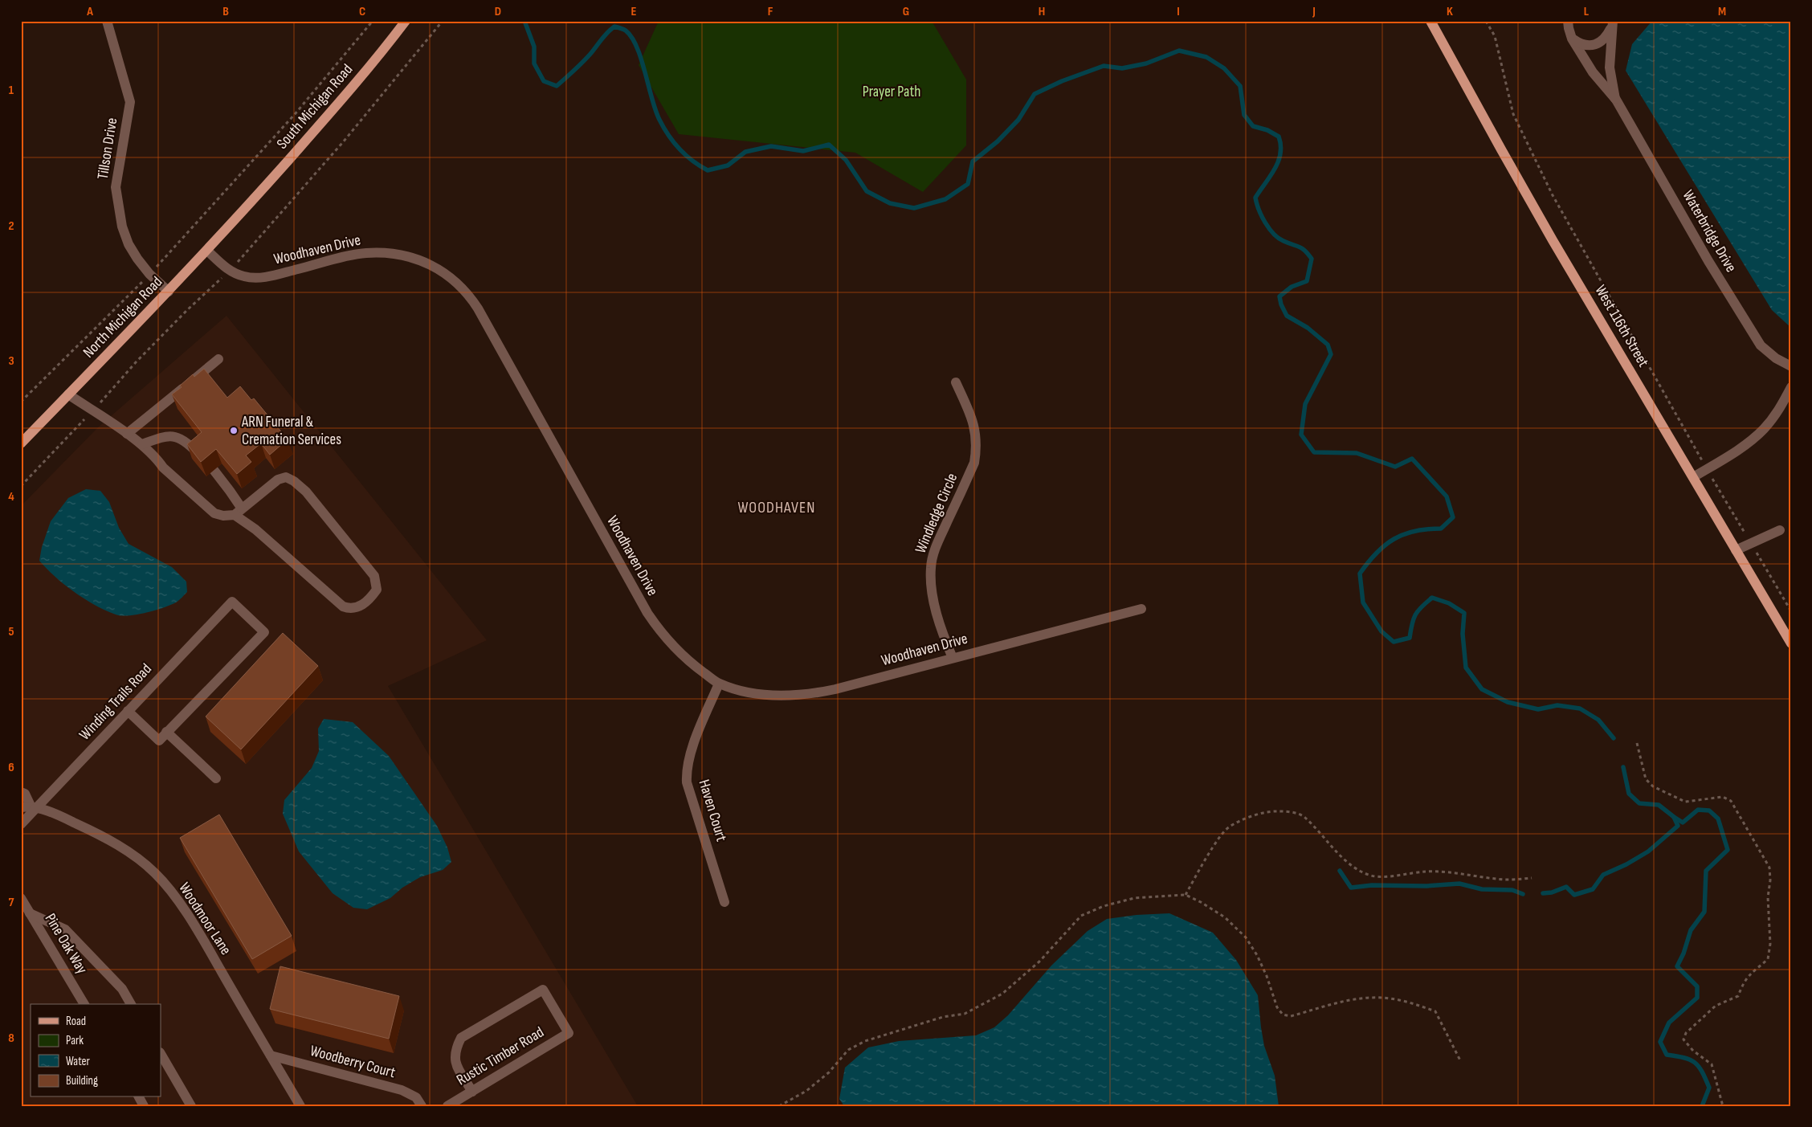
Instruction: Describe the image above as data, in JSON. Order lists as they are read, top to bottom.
{
  "streets": {
    "main road": ["South Michigan Road", "North Michigan Road", "West 116th Street"],
    "street": [
      "Tillson Drive",
      "Waterbridge Drive",
      "Woodhaven Drive",
      "Windledge Circle",
      "Winding Trails Road",
      "Haven Court",
      "Woodmoor Lane",
      "Pine Oak Way",
      "Rustic Timber Road",
      "Woodberry Court"
    ]
  },
  "crossings": [
    ["South Michigan Road", "North Michigan Road"],
    ["Tillson Drive", "North Michigan Road"],
    ["Woodhaven Drive", "North Michigan Road"],
    ["Woodhaven Drive", "Windledge Circle"],
    ["Woodhaven Drive", "Haven Court"],
    ["Winding Trails Road", "Woodmoor Lane"],
    ["Woodmoor Lane", "Woodberry Court"]
  ],
  "districts": ["WOODHAVEN"],
  "parks": ["Prayer Path"],
  "places": ["ARN Funeral & Cremation Services"],
  "legend": [
    "Road",
    "Park",
    "Water",
    "Building"
  ],
  "grid": {
    "columns": [
      "A",
      "B",
      "C",
      "D",
      "E",
      "F",
      "G",
      "H",
      "I",
      "J",
      "K",
      "L",
      "M"
    ],
    "rows": [
      "1",
      "2",
      "3",
      "4",
      "5",
      "6",
      "7",
      "8"
    ]
  }
}
